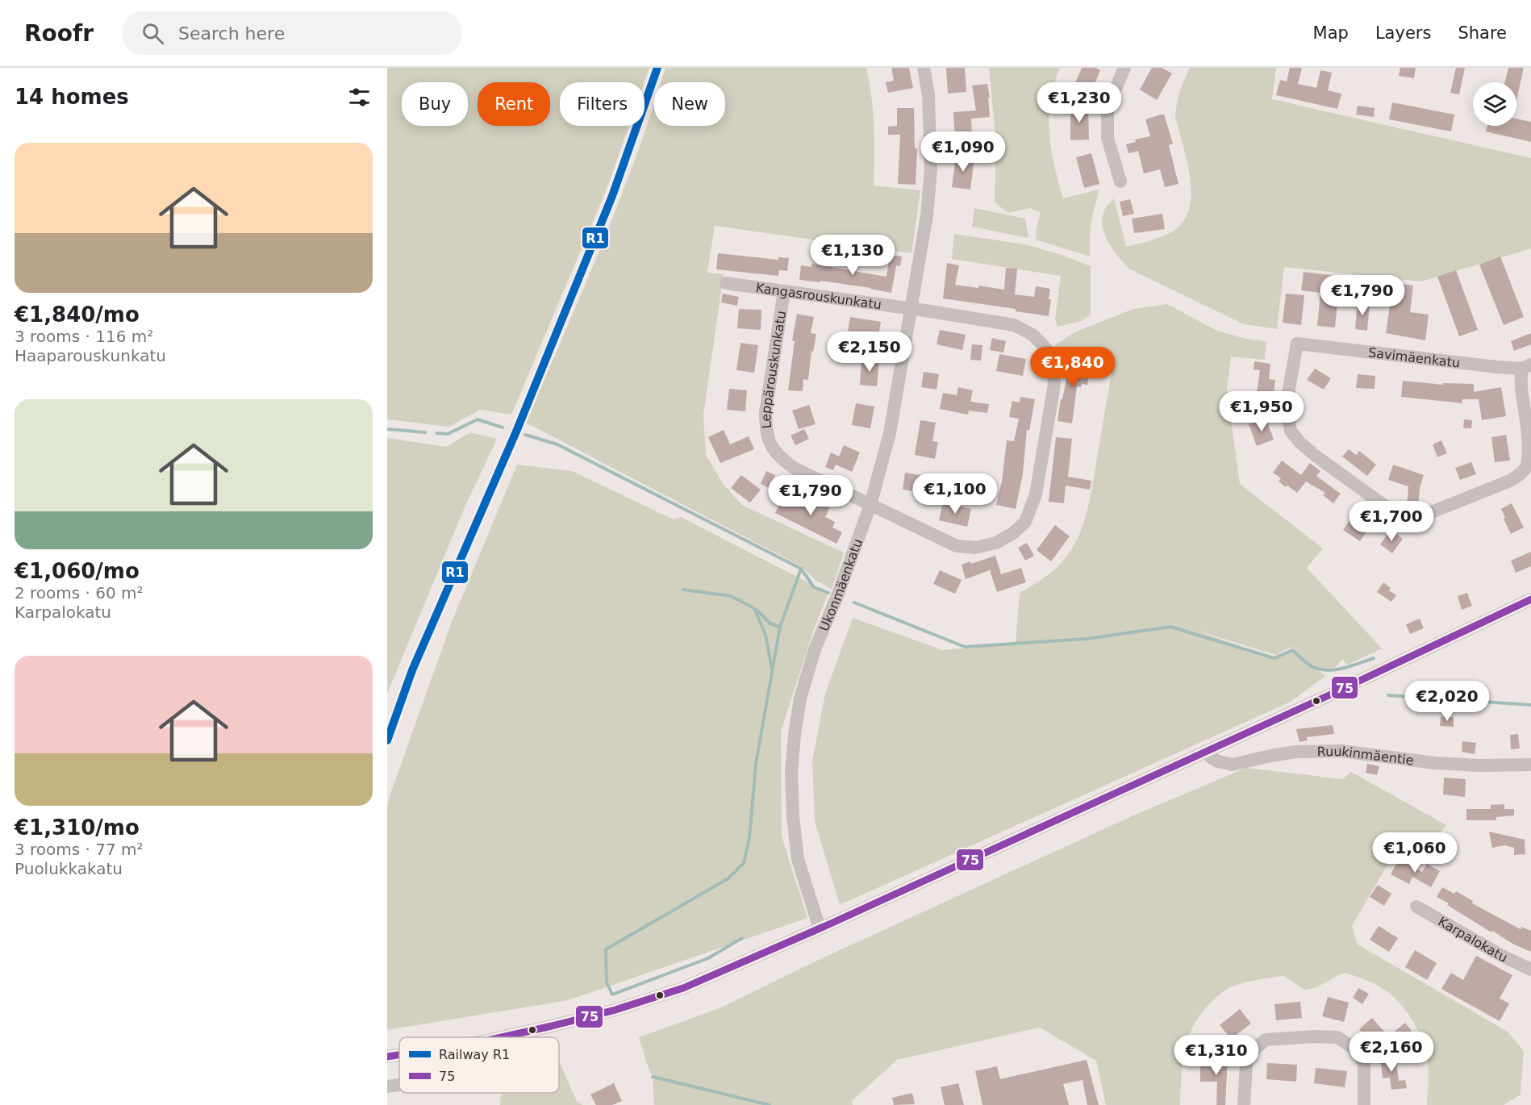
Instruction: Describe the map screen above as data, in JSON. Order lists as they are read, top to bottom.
{
  "streets": {
    "street": [
      "Kangasrouskunkatu",
      "Savimäenkatu",
      "Leppärouskunkatu",
      "Ukonmäenkatu",
      "Ruukinmäentie",
      "Karpalokatu"
    ]
  },
  "crossings": [
    ["Kangasrouskunkatu", "Leppärouskunkatu"],
    ["Kangasrouskunkatu", "Ukonmäenkatu"],
    ["Leppärouskunkatu", "Ukonmäenkatu"]
  ],
  "lines": ["rail line R1", "transit line 75"],
  "legend": ["Railway R1", "75"],
  "page": {
    "header": "Roofr",
    "search": "Search here",
    "nav": ["Map", "Layers", "Share"],
    "heading": "14 homes",
    "price": [
      "€1,230",
      "€1,090",
      "€1,130",
      "€1,790",
      "€2,150",
      "€1,840",
      "€1,950",
      "€1,100",
      "€1,790",
      "€1,700",
      "€2,020",
      "€1,060",
      "€2,160",
      "€1,310"
    ],
    "chip": [
      "Buy",
      "Rent",
      "Filters",
      "New"
    ],
    "list": [
      {
        "name": "€1,840/mo",
        "note": "3 rooms · 116 m² · Haaparouskunkatu"
      },
      {
        "name": "€1,060/mo",
        "note": "2 rooms · 60 m² · Karpalokatu"
      },
      {
        "name": "€1,310/mo",
        "note": "3 rooms · 77 m² · Puolukkakatu"
      }
    ]
  }
}
